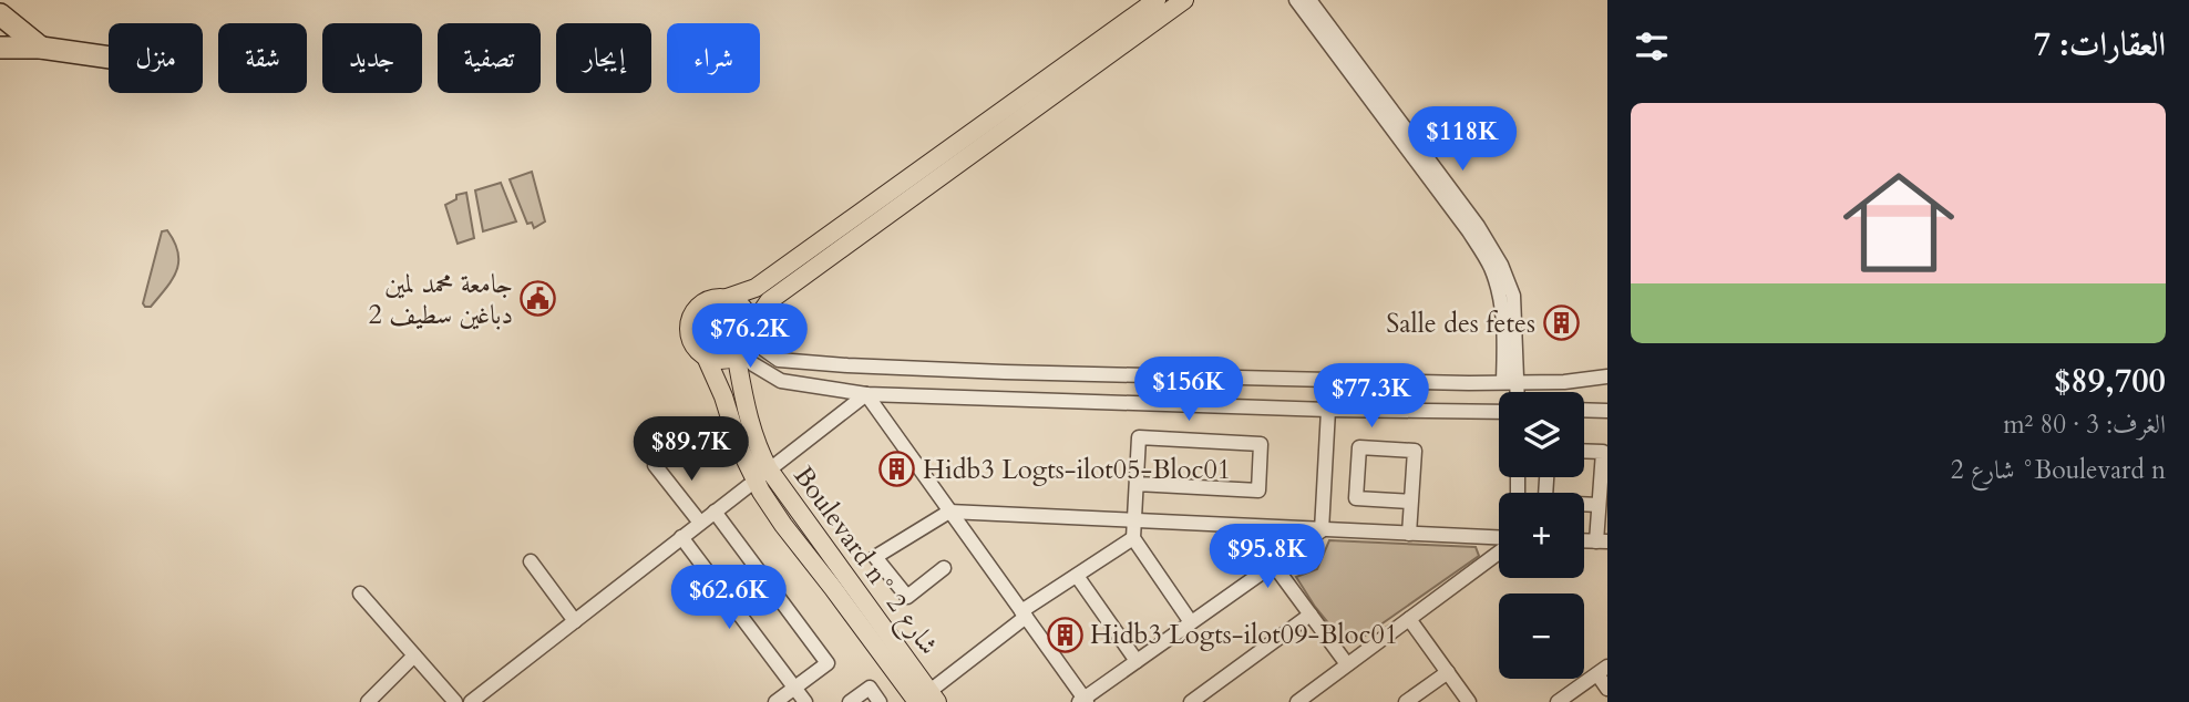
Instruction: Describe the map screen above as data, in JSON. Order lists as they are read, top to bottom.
{
  "streets": {
    "main road": ["Boulevard n° شارع 2"]
  },
  "places": {
    "public building": ["جامعة محمد لمين دباغين سطيف 2"],
    "building": ["Salle des fetes", "Hidb3 Logts-ilot05-Bloc01", "Hidb3 Logts-ilot09-Bloc01"]
  },
  "page": {
    "heading": "العقارات: 7",
    "chip": [
      "شراء",
      "إيجار",
      "تصفية",
      "جديد",
      "شقة",
      "منزل"
    ],
    "list": [
      {
        "name": "$89,700",
        "note": "الغرف: 3 · 80 m² · Boulevard n° شارع 2"
      }
    ],
    "price": [
      "$118K",
      "$76.2K",
      "$156K",
      "$77.3K",
      "$89.7K",
      "$95.8K",
      "$62.6K"
    ],
    "map_buttons": ["+", "−"]
  }
}
